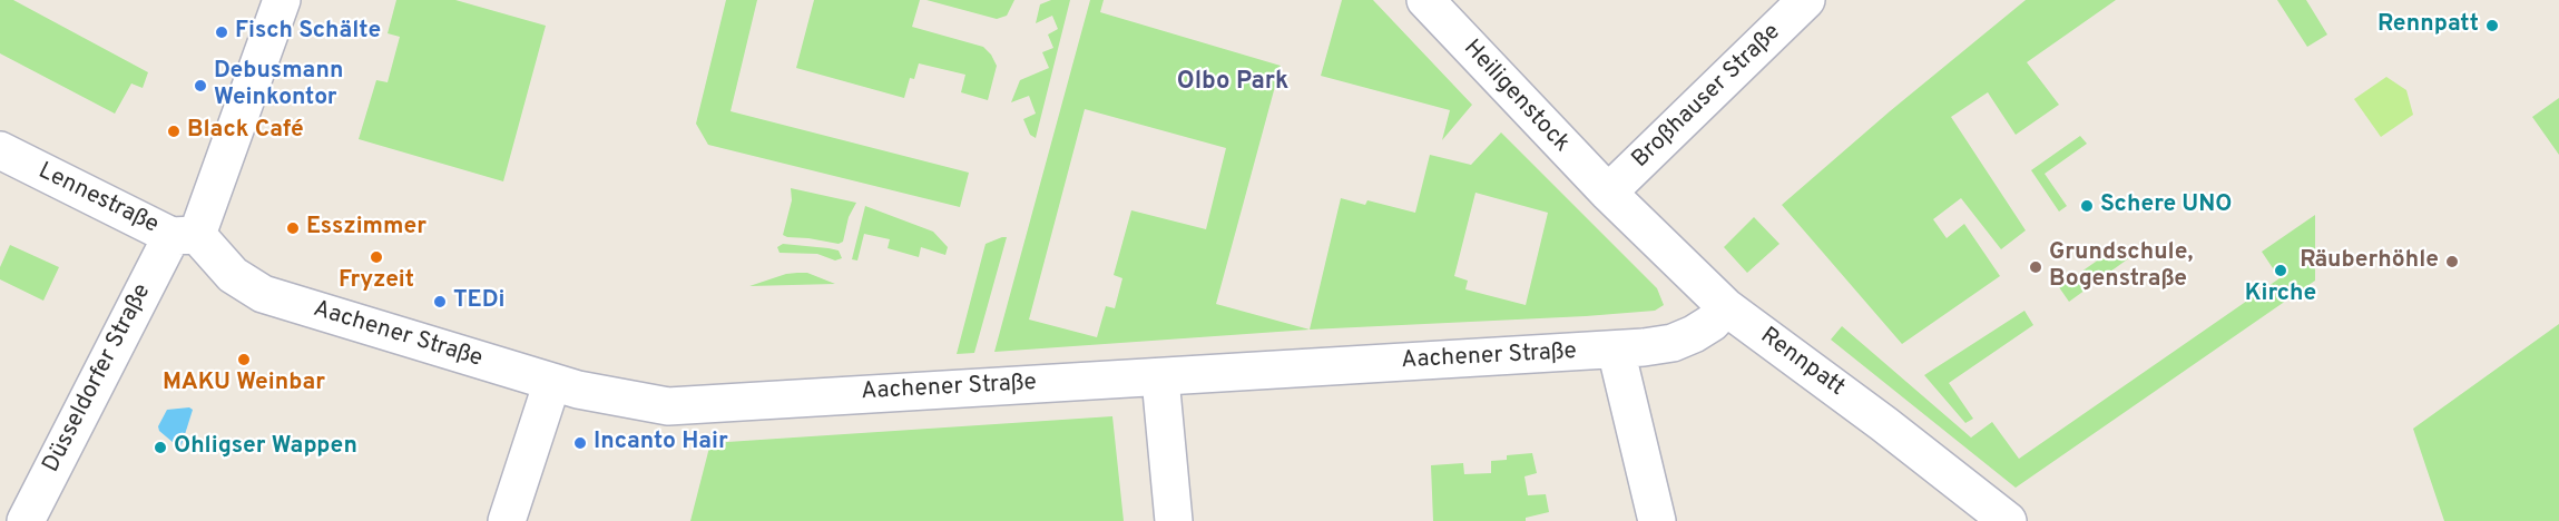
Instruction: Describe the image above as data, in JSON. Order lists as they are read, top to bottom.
{
  "streets": {
    "street": [
      "Heiligenstock",
      "Broßhauser Straße",
      "Lennestraße",
      "Aachener Straße",
      "Rennpatt",
      "Düsseldorfer Straße"
    ]
  },
  "crossings": [
    ["Heiligenstock", "Broßhauser Straße"],
    ["Heiligenstock", "Rennpatt"],
    ["Broßhauser Straße", "Rennpatt"],
    ["Lennestraße", "Aachener Straße"],
    ["Lennestraße", "Düsseldorfer Straße"],
    ["Aachener Straße", "Rennpatt"],
    ["Aachener Straße", "Düsseldorfer Straße"]
  ],
  "districts": ["Olbo Park"],
  "places": [
    "Rennpatt",
    "Fisch Schälte",
    "Debusmann Weinkontor",
    "Black Café",
    "Schere UNO",
    "Esszimmer",
    "Fryzeit",
    "Räuberhöhle",
    "Grundschule, Bogenstraße",
    "Kirche",
    "TEDi",
    "MAKU Weinbar",
    "Incanto Hair",
    "Ohligser Wappen"
  ]
}
